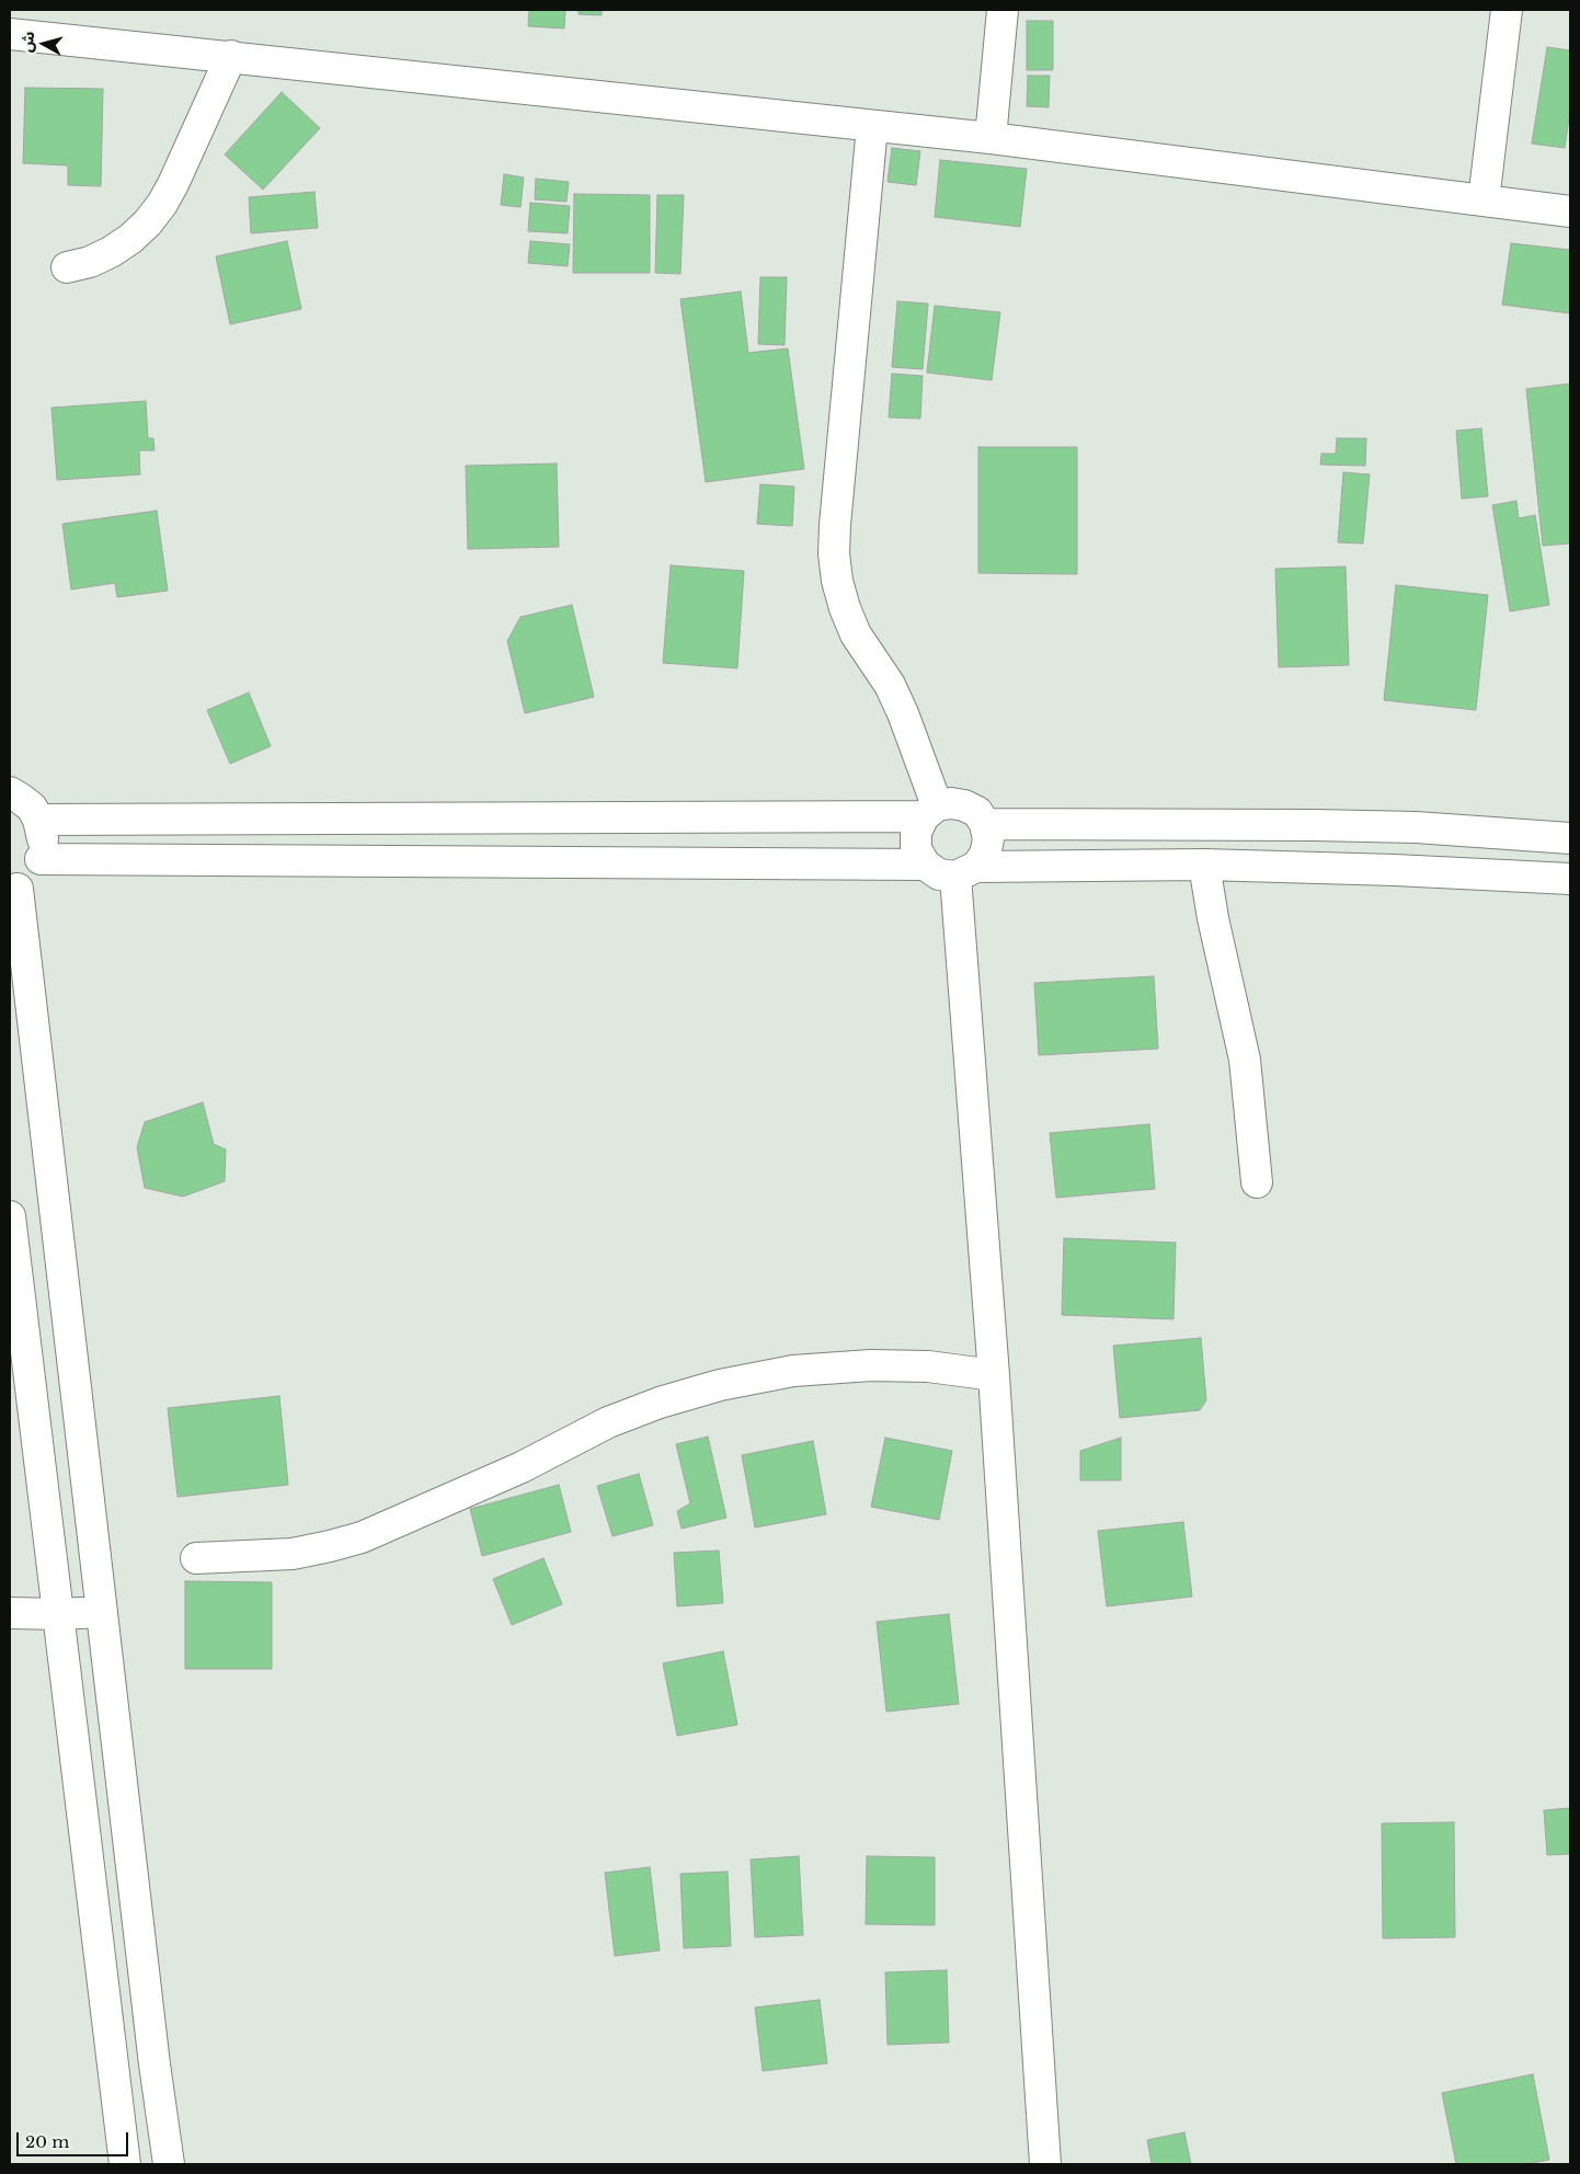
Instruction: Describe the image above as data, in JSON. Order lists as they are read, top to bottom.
{
  "scale_bar": "20 m",
  "north": "left"
}
